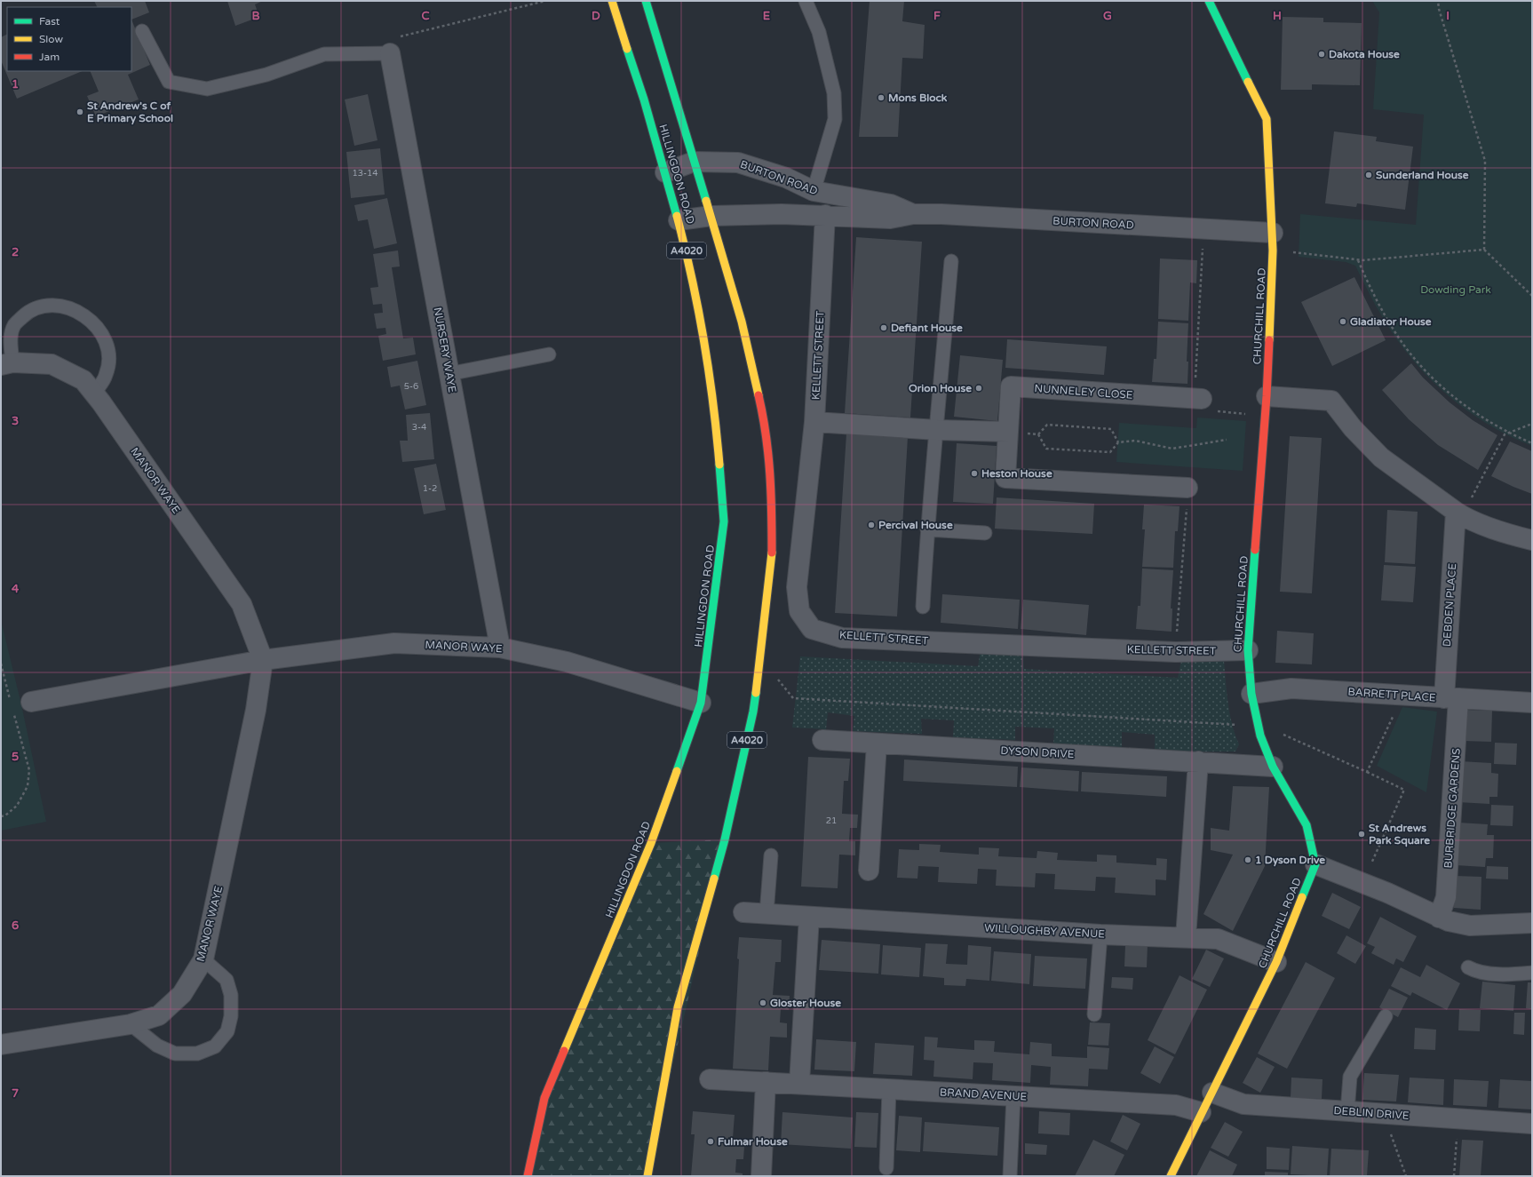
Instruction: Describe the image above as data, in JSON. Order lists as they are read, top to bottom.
{
  "streets": {
    "main road": ["HILLINGDON ROAD", "A4020", "CHURCHILL ROAD"],
    "street": [
      "BURTON ROAD",
      "NURSERY WAYE",
      "KELLETT STREET",
      "NUNNELEY CLOSE",
      "MANOR WAYE",
      "DEBDEN PLACE",
      "BARRETT PLACE",
      "DYSON DRIVE",
      "BURBRIDGE GARDENS",
      "WILLOUGHBY AVENUE",
      "BRAND AVENUE",
      "DEBLIN DRIVE"
    ]
  },
  "crossings": [
    ["HILLINGDON ROAD", "BURTON ROAD"],
    ["HILLINGDON ROAD", "MANOR WAYE"],
    ["BURTON ROAD", "CHURCHILL ROAD"],
    ["BURTON ROAD", "KELLETT STREET"],
    ["CHURCHILL ROAD", "KELLETT STREET"],
    ["CHURCHILL ROAD", "BARRETT PLACE"],
    ["CHURCHILL ROAD", "DYSON DRIVE"],
    ["CHURCHILL ROAD", "WILLOUGHBY AVENUE"],
    ["CHURCHILL ROAD", "BRAND AVENUE"],
    ["CHURCHILL ROAD", "DEBLIN DRIVE"],
    ["NURSERY WAYE", "MANOR WAYE"],
    ["DEBDEN PLACE", "BARRETT PLACE"],
    ["DEBDEN PLACE", "BURBRIDGE GARDENS"],
    ["BARRETT PLACE", "BURBRIDGE GARDENS"]
  ],
  "parks": ["Dowding Park"],
  "places": [
    "Dakota House",
    "Mons Block",
    "St Andrew's C of E Primary School",
    "Sunderland House",
    "Gladiator House",
    "Defiant House",
    "Orion House",
    "Heston House",
    "Percival House",
    "St Andrews Park Square",
    "1 Dyson Drive",
    "Gloster House",
    "Fulmar House"
  ],
  "house_numbers": [
    "13-14",
    "5-6",
    "3-4",
    "1-2",
    "21"
  ],
  "legend": ["Fast", "Slow", "Jam"],
  "grid": {
    "columns": [
      "B",
      "C",
      "D",
      "E",
      "F",
      "G",
      "H",
      "I"
    ],
    "rows": [
      "1",
      "2",
      "3",
      "4",
      "5",
      "6",
      "7"
    ]
  }
}
